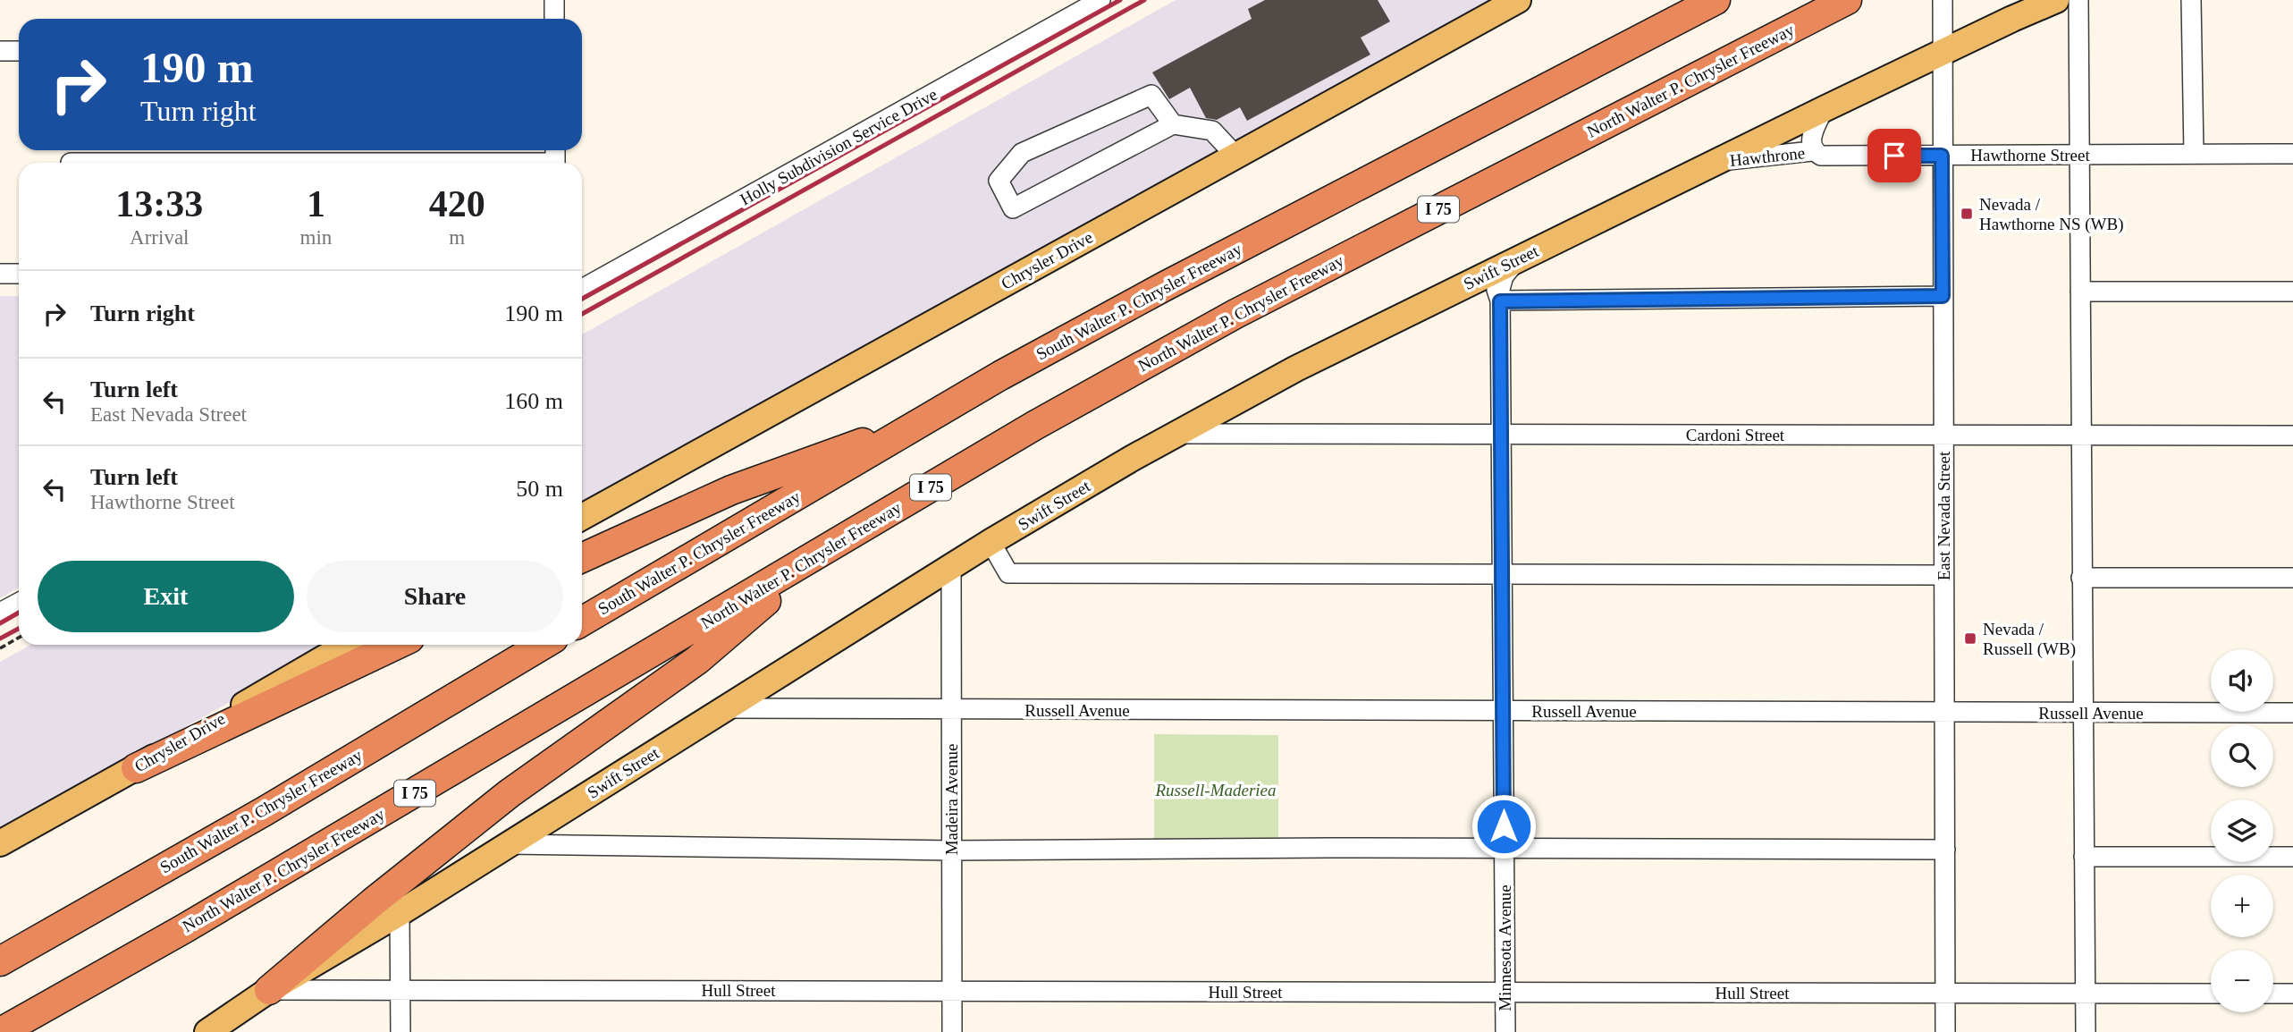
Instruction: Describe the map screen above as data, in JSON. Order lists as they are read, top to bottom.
{
  "streets": {
    "highway": ["North Walter P. Chrysler Freeway", "I 75", "South Walter P. Chrysler Freeway"],
    "main road": ["Chrysler Drive", "Swift Street"],
    "street": [
      "Holly Subdivision Service Drive",
      "Hawthorne Street",
      "Hawthrone",
      "Cardoni Street",
      "East Nevada Street",
      "Russell Avenue",
      "Madeira Avenue",
      "Minnesota Avenue",
      "Hull Street"
    ]
  },
  "crossings": [
    ["Hawthorne Street", "Hawthrone"],
    ["Hawthorne Street", "East Nevada Street"],
    ["Hawthrone", "Swift Street"],
    ["Swift Street", "Cardoni Street"],
    ["Swift Street", "East Nevada Street"],
    ["Swift Street", "Russell Avenue"],
    ["Swift Street", "Madeira Avenue"],
    ["Swift Street", "Minnesota Avenue"],
    ["Swift Street", "Hull Street"],
    ["Cardoni Street", "East Nevada Street"],
    ["Cardoni Street", "Minnesota Avenue"],
    ["East Nevada Street", "Russell Avenue"],
    ["East Nevada Street", "Hull Street"],
    ["Russell Avenue", "Madeira Avenue"],
    ["Russell Avenue", "Minnesota Avenue"],
    ["Madeira Avenue", "Hull Street"],
    ["Minnesota Avenue", "Hull Street"]
  ],
  "parks": ["Russell-Maderiea"],
  "places": {
    "transit": ["Nevada / Hawthorne NS (WB)", "Nevada / Russell (WB)"]
  },
  "page": {
    "turn": ["190 m", "Turn right"],
    "eta": [
      "13:33",
      "Arrival",
      "1",
      "min",
      "420",
      "m"
    ],
    "list": [
      {
        "name": "Turn right",
        "value": "190 m"
      },
      {
        "name": "Turn left",
        "note": "East Nevada Street",
        "value": "160 m"
      },
      {
        "name": "Turn left",
        "note": "Hawthorne Street",
        "value": "50 m"
      }
    ],
    "buttons": ["Exit", "Share"],
    "map_buttons": ["+", "−"]
  }
}
